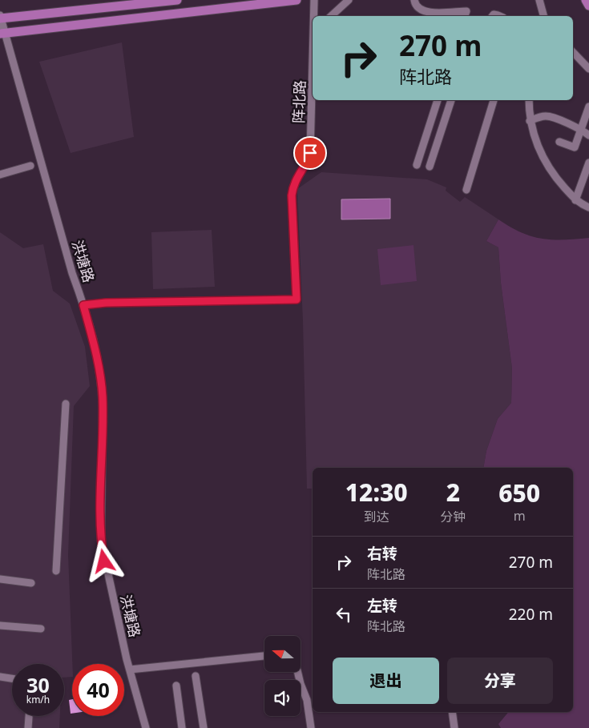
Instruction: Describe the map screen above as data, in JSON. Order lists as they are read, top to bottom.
{
  "streets": {
    "street": ["阵北路", "洪塘路"]
  },
  "crossings": [
    ["阵北路", "洪塘路"]
  ],
  "north": "left",
  "page": {
    "turn": ["270 m", "阵北路"],
    "eta": [
      "12:30",
      "到达",
      "2",
      "分钟",
      "650",
      "m"
    ],
    "list": [
      {
        "name": "右转",
        "note": "阵北路",
        "value": "270 m"
      },
      {
        "name": "左转",
        "note": "阵北路",
        "value": "220 m"
      }
    ],
    "buttons": ["退出", "分享"],
    "speed": "30 km/h",
    "limit": "40"
  }
}
